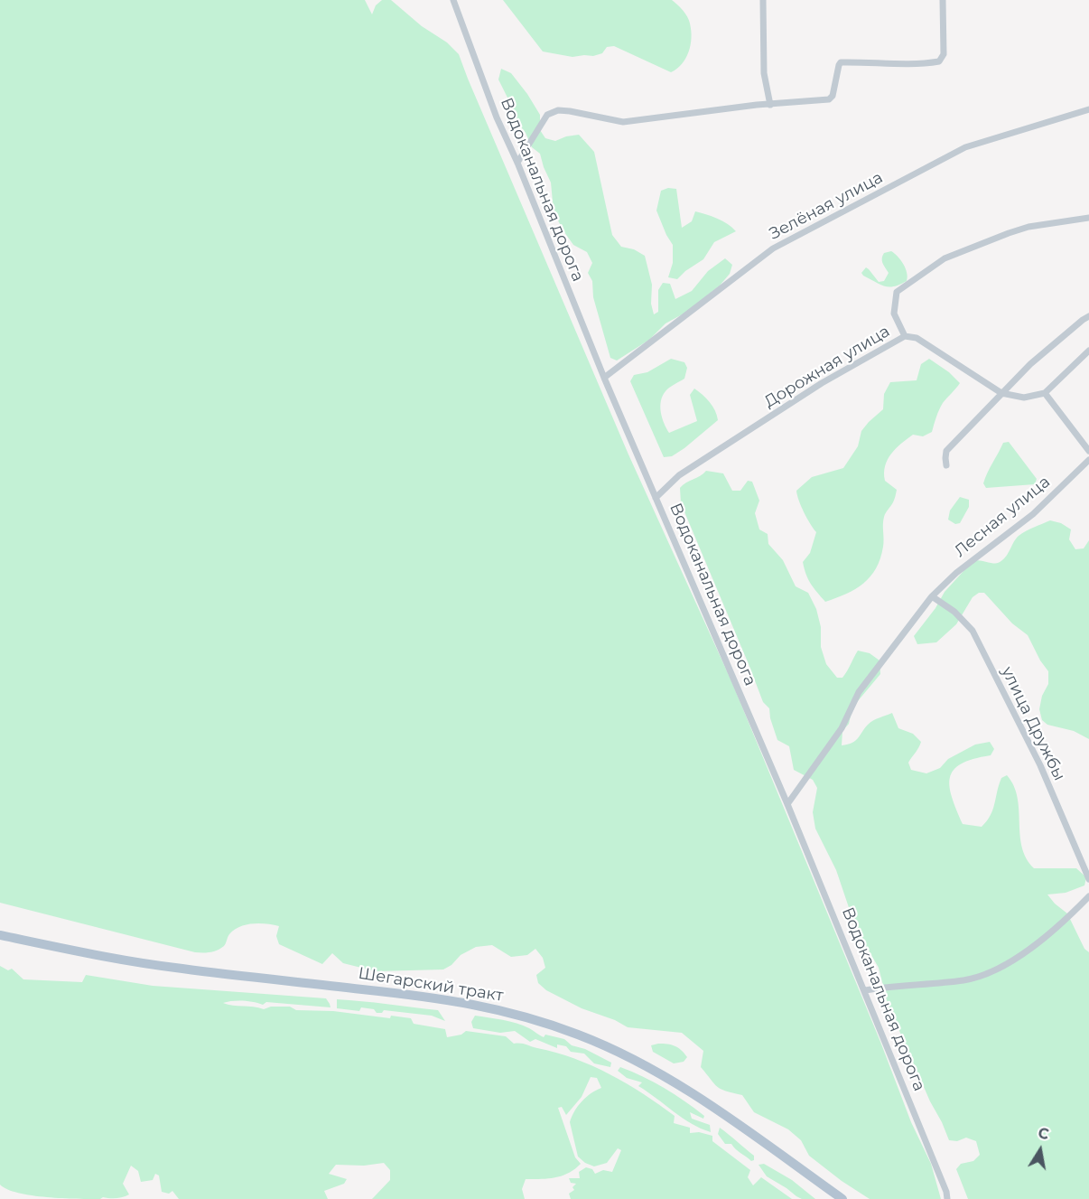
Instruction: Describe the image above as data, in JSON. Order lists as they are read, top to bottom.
{
  "streets": {
    "main road": ["Шегарский тракт"],
    "street": [
      "Водоканальная дорога",
      "Зелёная улица",
      "Дорожная улица",
      "Лесная улица",
      "улица Дружбы"
    ]
  },
  "crossings": [
    ["Водоканальная дорога", "Зелёная улица"],
    ["Водоканальная дорога", "Дорожная улица"],
    ["Водоканальная дорога", "Лесная улица"],
    ["Лесная улица", "улица Дружбы"]
  ],
  "north": "top"
}
